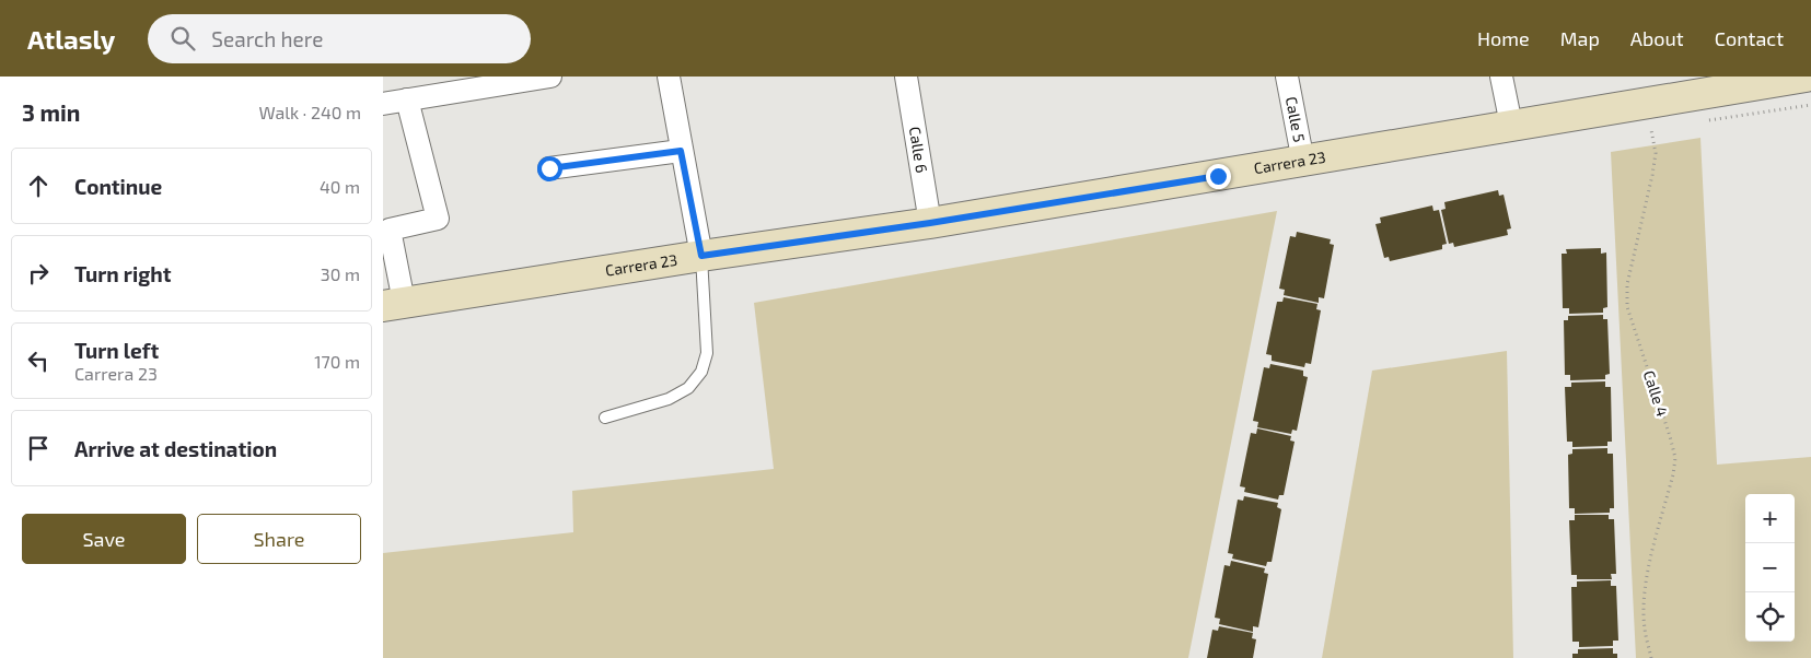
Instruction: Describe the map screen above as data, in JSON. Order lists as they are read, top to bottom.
{
  "streets": {
    "street": ["Calle 5", "Calle 6", "Carrera 23"],
    "path": ["Calle 4"]
  },
  "crossings": [
    ["Calle 5", "Carrera 23"],
    ["Calle 6", "Carrera 23"]
  ],
  "page": {
    "header": "Atlasly",
    "search": "Search here",
    "nav": [
      "Home",
      "Map",
      "About",
      "Contact"
    ],
    "heading": ["3 min", "Walk · 240 m"],
    "list": [
      ["Continue", "40 m"],
      ["Turn right", "30 m"],
      ["Turn left", "Carrera 23", "170 m"],
      "Arrive at destination"
    ],
    "map_buttons": ["+", "−"],
    "buttons": ["Save", "Share"]
  }
}
